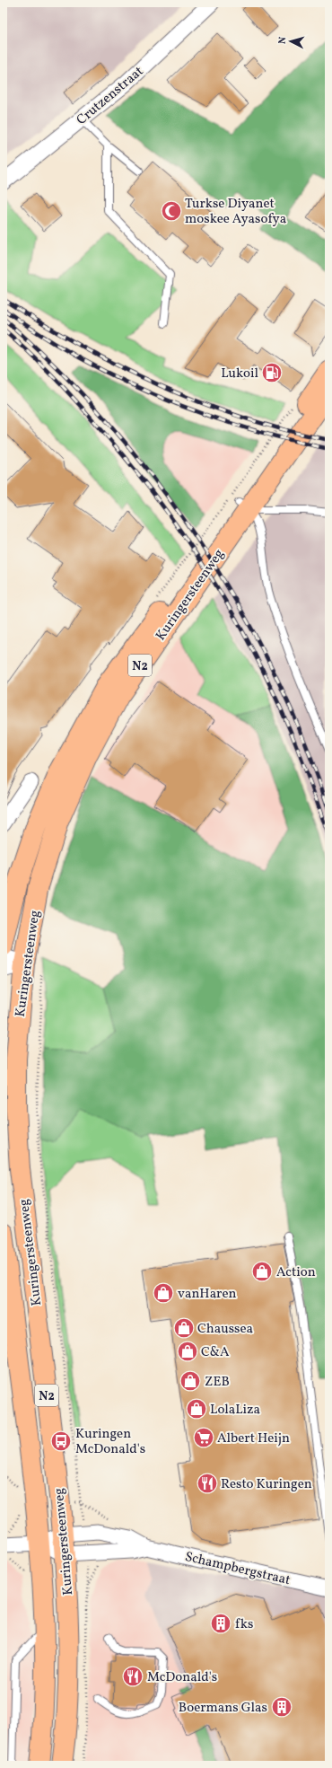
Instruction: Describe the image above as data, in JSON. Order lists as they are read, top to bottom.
{
  "streets": {
    "main road": ["Kuringersteenweg", "N2"],
    "street": ["Crutzenstraat", "Schampbergstraat"]
  },
  "crossings": [
    ["Kuringersteenweg", "Schampbergstraat"]
  ],
  "places": {
    "mosque": ["Turkse Diyanet moskee Ayasofya"],
    "fuel station": ["Lukoil"],
    "shop": [
      "Action",
      "vanHaren",
      "Chaussea",
      "C&A",
      "ZEB",
      "LolaLiza"
    ],
    "supermarket": ["Albert Heijn"],
    "bus stop": ["Kuringen McDonald's"],
    "restaurant": ["Resto Kuringen", "McDonald's"],
    "building": ["fks", "Boermans Glas"]
  },
  "north": "left"
}
